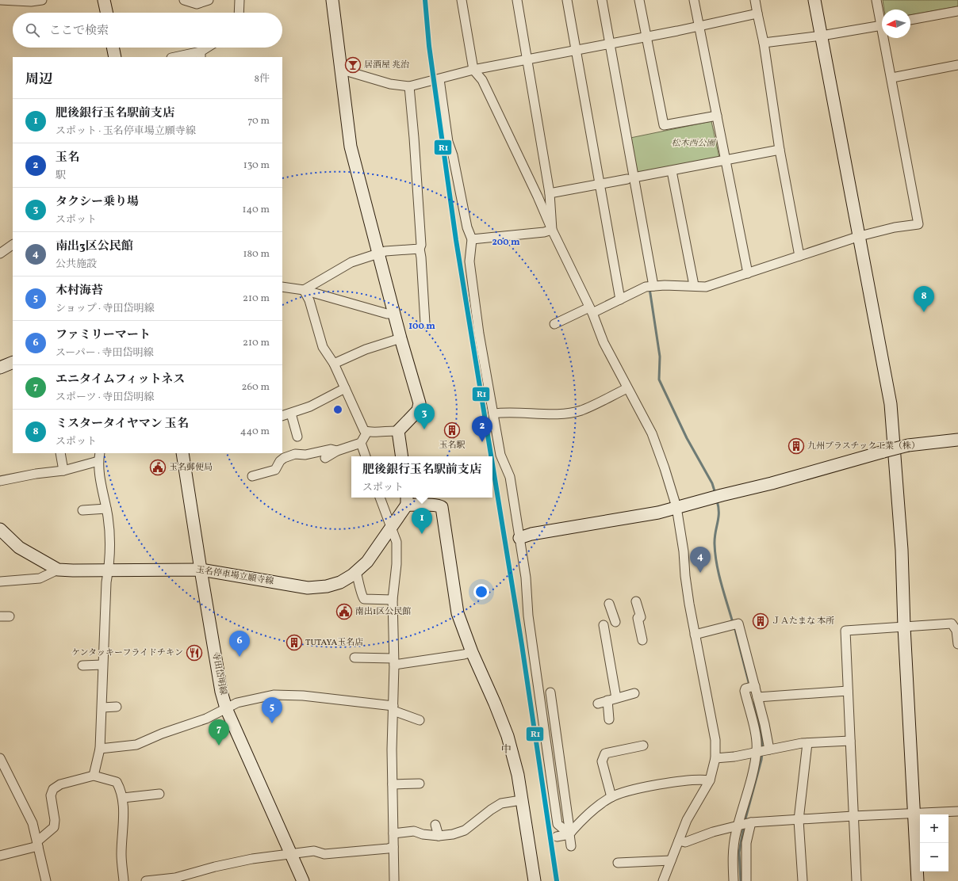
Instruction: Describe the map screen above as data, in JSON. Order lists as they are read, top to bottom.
{
  "streets": {
    "street": ["玉名停車場立願寺線", "寺田岱明線"]
  },
  "crossings": [
    ["玉名停車場立願寺線", "寺田岱明線"]
  ],
  "districts": ["中"],
  "parks": ["松木西公園"],
  "places": {
    "bar": ["居酒屋 兆治"],
    "building": [
      "玉名駅",
      "九州プラスチック工業（株）",
      "ＪＡたまな 本所",
      "TUTAYA玉名店"
    ],
    "public building": ["玉名郵便局", "南出1区公民館"],
    "restaurant": ["ケンタッキーフライドチキン"]
  },
  "lines": ["transit line R1"],
  "north": "left",
  "page": {
    "search": "ここで検索",
    "heading": ["周辺", "8件"],
    "list": [
      {
        "mark": "1",
        "name": "肥後銀行玉名駅前支店",
        "note": "スポット · 玉名停車場立願寺線",
        "value": "70 m"
      },
      {
        "mark": "2",
        "name": "玉名",
        "note": "駅",
        "value": "130 m"
      },
      {
        "mark": "3",
        "name": "タクシー乗り場",
        "note": "スポット",
        "value": "140 m"
      },
      {
        "mark": "4",
        "name": "南出3区公民館",
        "note": "公共施設",
        "value": "180 m"
      },
      {
        "mark": "5",
        "name": "木村海苔",
        "note": "ショップ · 寺田岱明線",
        "value": "210 m"
      },
      {
        "mark": "6",
        "name": "ファミリーマート",
        "note": "スーパー · 寺田岱明線",
        "value": "210 m"
      },
      {
        "mark": "7",
        "name": "エニタイムフィットネス",
        "note": "スポーツ · 寺田岱明線",
        "value": "260 m"
      },
      {
        "mark": "8",
        "name": "ミスタータイヤマン 玉名",
        "note": "スポット",
        "value": "440 m"
      }
    ],
    "pins": [
      "8",
      "3",
      "2",
      "1",
      "4",
      "6",
      "5",
      "7"
    ],
    "popup": ["肥後銀行玉名駅前支店", "スポット"],
    "map_buttons": ["+", "−"]
  },
  "rings": ["200 m", "100 m"]
}
